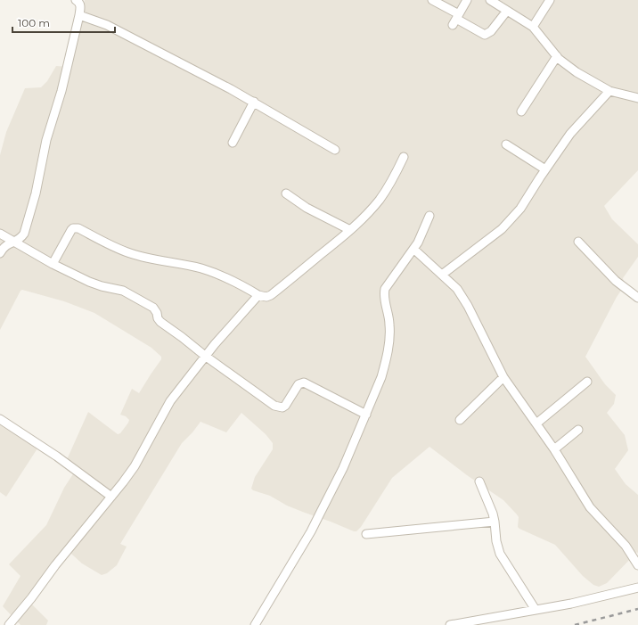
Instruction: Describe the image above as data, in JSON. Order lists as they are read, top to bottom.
{
  "scale_bar": "100 m"
}
